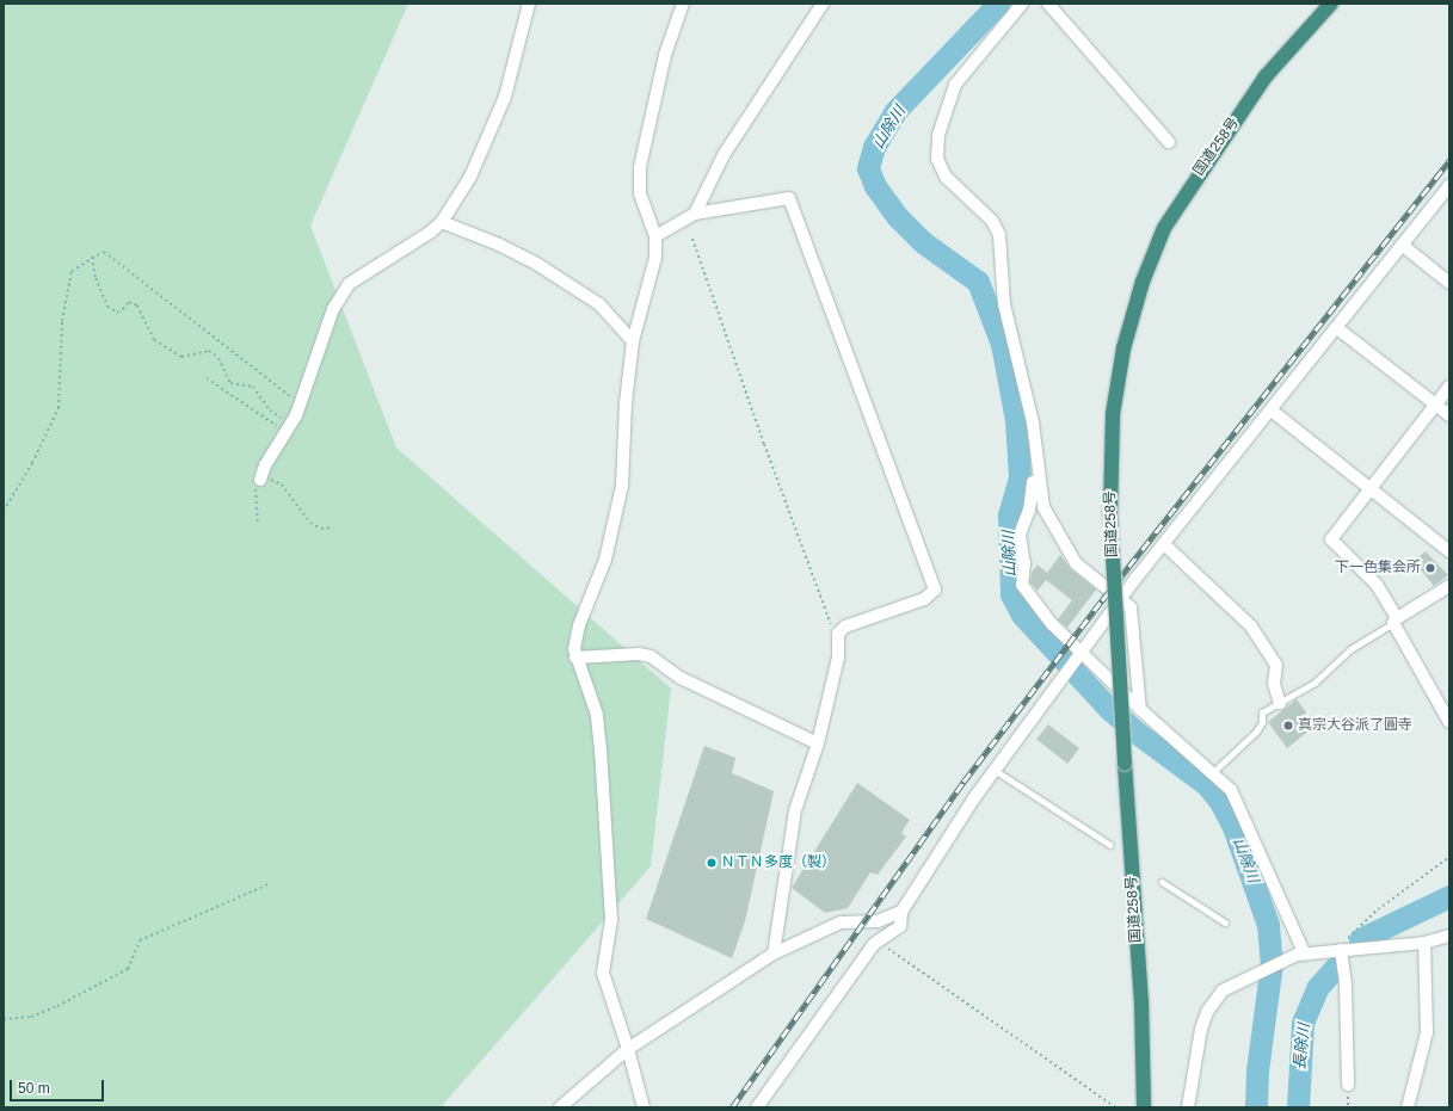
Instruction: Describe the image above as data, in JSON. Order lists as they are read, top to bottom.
{
  "streets": {
    "highway": ["国道258号"]
  },
  "water": ["山除川", "長除川"],
  "places": ["下一色集会所", "真宗大谷派了圓寺", "ＮＴＮ多度（製）"],
  "scale_bar": "50 m"
}
